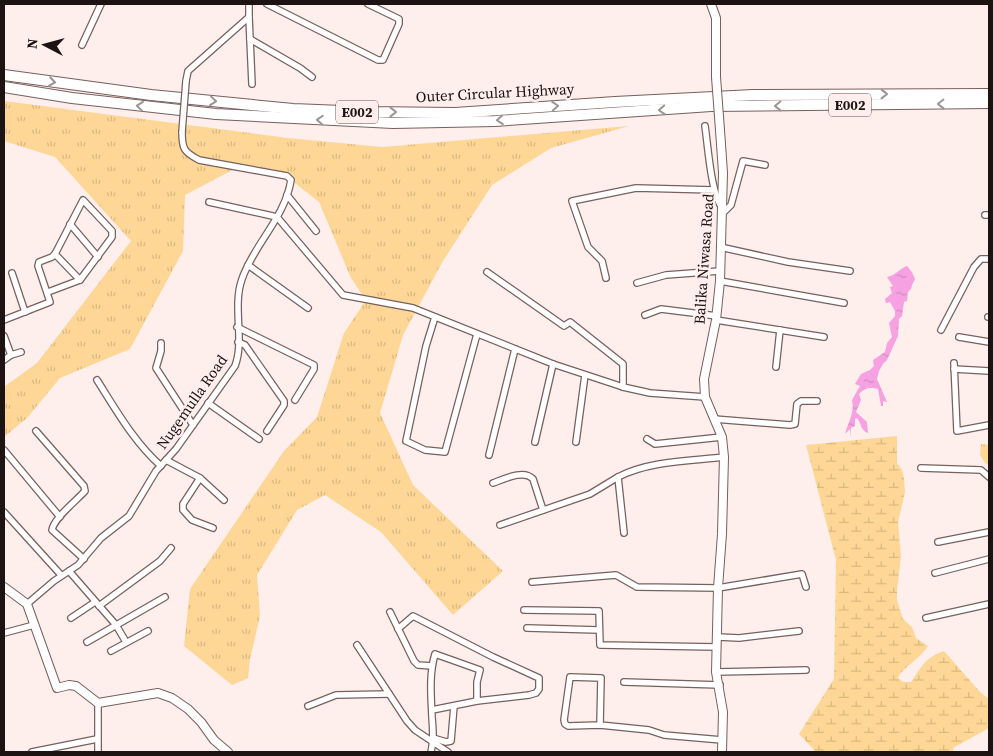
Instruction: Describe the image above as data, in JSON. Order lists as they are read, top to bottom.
{
  "streets": {
    "highway": ["Outer Circular Highway", "E002"],
    "street": ["Balika Niwasa Road", "Nugemulla Road"]
  },
  "north": "left"
}
